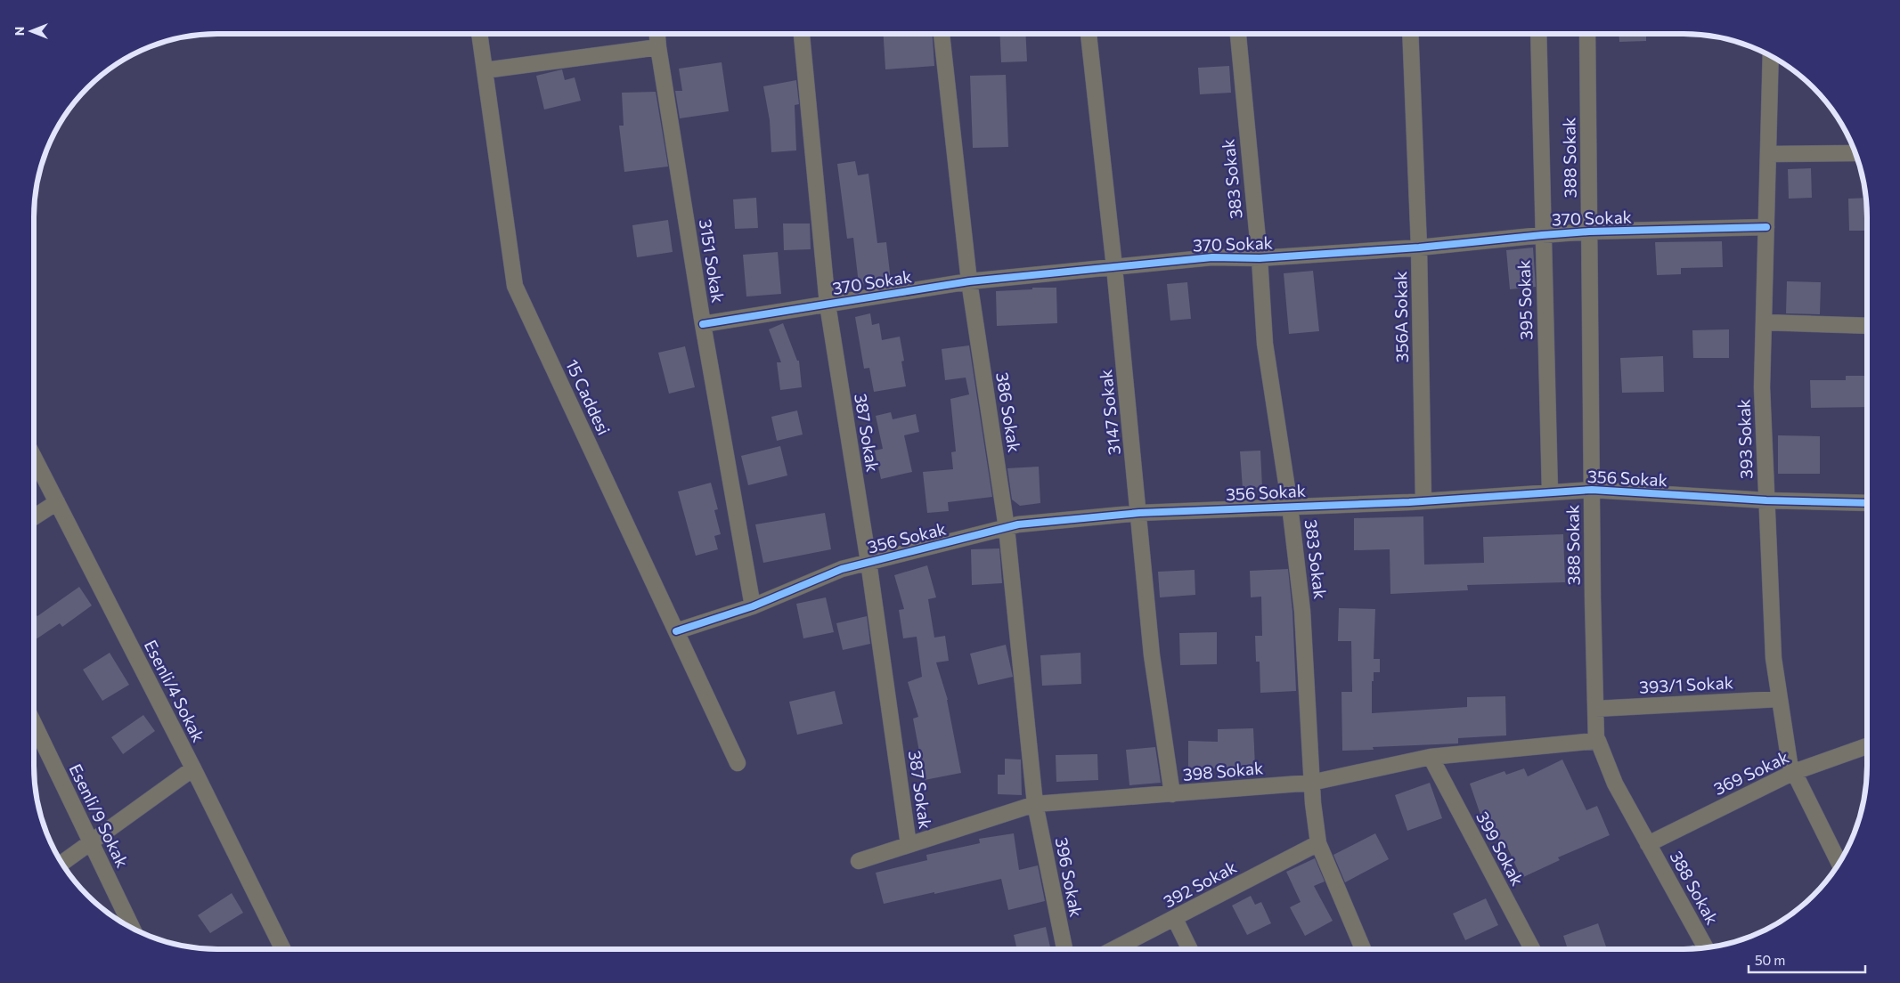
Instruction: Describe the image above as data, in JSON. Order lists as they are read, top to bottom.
{
  "streets": {
    "street": [
      "388 Sokak",
      "383 Sokak",
      "370 Sokak",
      "3151 Sokak",
      "395 Sokak",
      "356A Sokak",
      "15 Caddesi",
      "386 Sokak",
      "3147 Sokak",
      "387 Sokak",
      "393 Sokak",
      "356 Sokak",
      "393/1 Sokak",
      "Esenli/4 Sokak",
      "398 Sokak",
      "369 Sokak",
      "Esenli/9 Sokak",
      "399 Sokak",
      "396 Sokak",
      "392 Sokak"
    ]
  },
  "crossings": [
    ["388 Sokak", "370 Sokak"],
    ["388 Sokak", "356 Sokak"],
    ["388 Sokak", "393/1 Sokak"],
    ["388 Sokak", "398 Sokak"],
    ["388 Sokak", "369 Sokak"],
    ["383 Sokak", "370 Sokak"],
    ["383 Sokak", "356 Sokak"],
    ["383 Sokak", "398 Sokak"],
    ["383 Sokak", "392 Sokak"],
    ["370 Sokak", "3151 Sokak"],
    ["370 Sokak", "395 Sokak"],
    ["370 Sokak", "356A Sokak"],
    ["370 Sokak", "386 Sokak"],
    ["370 Sokak", "3147 Sokak"],
    ["370 Sokak", "387 Sokak"],
    ["370 Sokak", "393 Sokak"],
    ["3151 Sokak", "356 Sokak"],
    ["395 Sokak", "356 Sokak"],
    ["356A Sokak", "356 Sokak"],
    ["15 Caddesi", "356 Sokak"],
    ["386 Sokak", "356 Sokak"],
    ["386 Sokak", "398 Sokak"],
    ["386 Sokak", "396 Sokak"],
    ["3147 Sokak", "356 Sokak"],
    ["3147 Sokak", "398 Sokak"],
    ["387 Sokak", "356 Sokak"],
    ["387 Sokak", "398 Sokak"],
    ["393 Sokak", "356 Sokak"],
    ["393 Sokak", "393/1 Sokak"],
    ["393 Sokak", "369 Sokak"],
    ["398 Sokak", "399 Sokak"],
    ["398 Sokak", "396 Sokak"]
  ],
  "scale_bar": "50 m",
  "north": "left"
}
